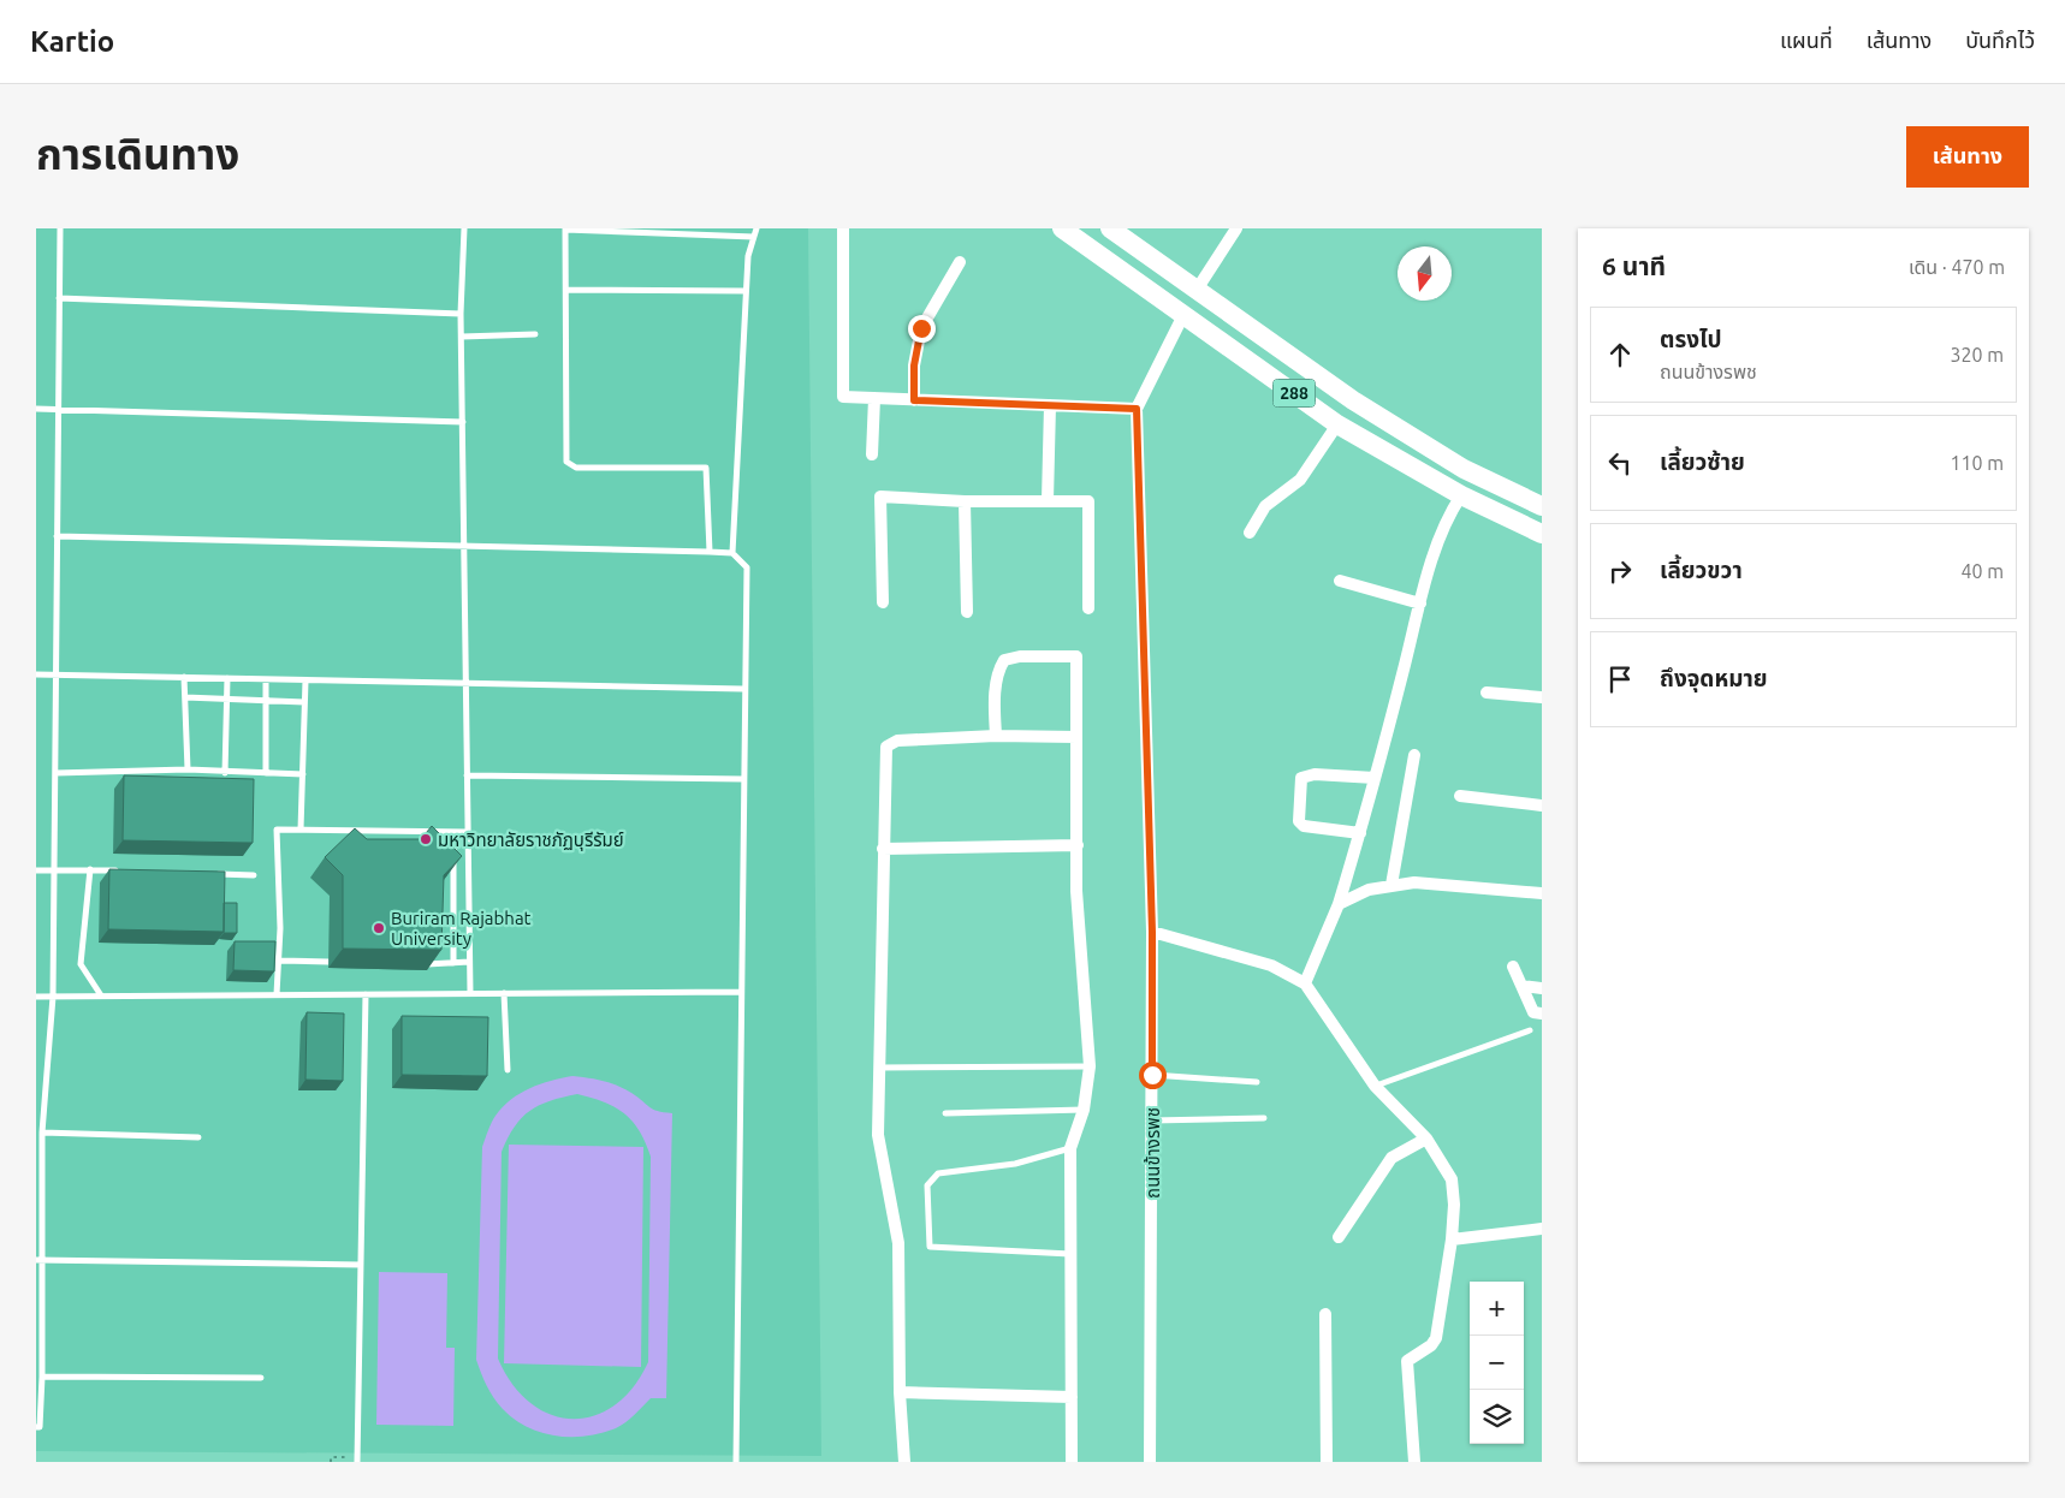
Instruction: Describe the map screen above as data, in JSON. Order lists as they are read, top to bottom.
{
  "streets": {
    "main road": ["288"],
    "street": ["ถนนข้างรพช"]
  },
  "crossings": [
    ["288", "ถนนข้างรพช"]
  ],
  "places": ["มหาวิทยาลัยราชภัฏบุรีรัมย์", "Buriram Rajabhat University"],
  "north": "bottom",
  "page": {
    "header": "Kartio",
    "nav": ["แผนที่", "เส้นทาง", "บันทึกไว้"],
    "title": "การเดินทาง",
    "buttons": "เส้นทาง",
    "heading": ["6 นาที", "เดิน · 470 m"],
    "list": [
      ["ตรงไป", "ถนนข้างรพช", "320 m"],
      ["เลี้ยวซ้าย", "110 m"],
      ["เลี้ยวขวา", "40 m"],
      "ถึงจุดหมาย"
    ],
    "map_buttons": ["+", "−"]
  }
}
